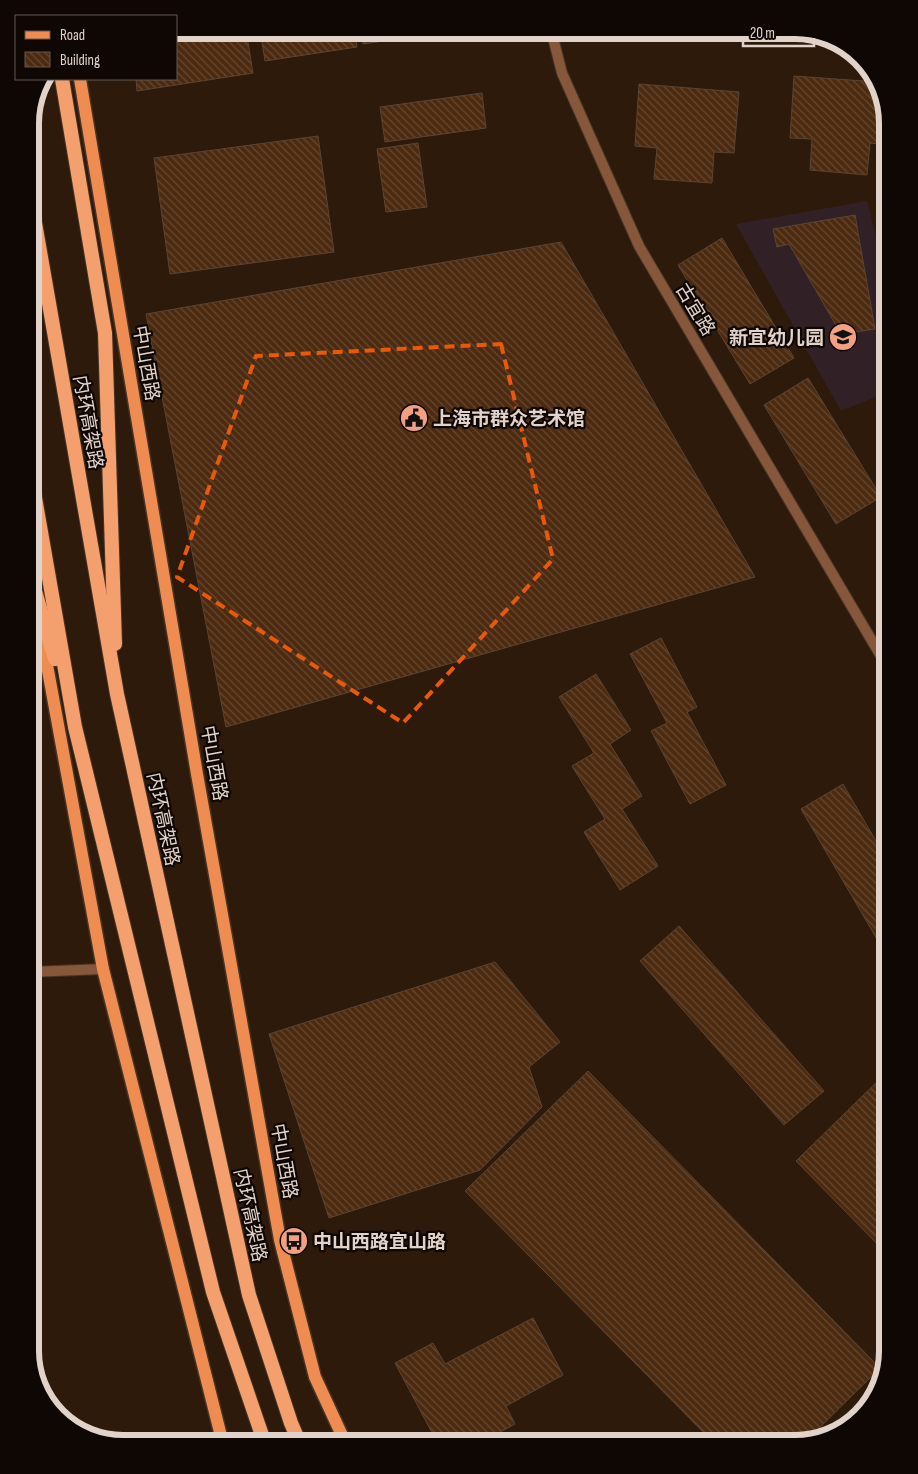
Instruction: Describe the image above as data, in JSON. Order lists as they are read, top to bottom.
{
  "streets": {
    "highway": ["内环高架路"],
    "main road": ["中山西路"],
    "street": ["古宜路"]
  },
  "places": {
    "school or university": ["新宜幼儿园"],
    "public building": ["上海市群众艺术馆"],
    "bus stop": ["中山西路宜山路"]
  },
  "legend": ["Road", "Building"],
  "scale_bar": "20 m"
}
